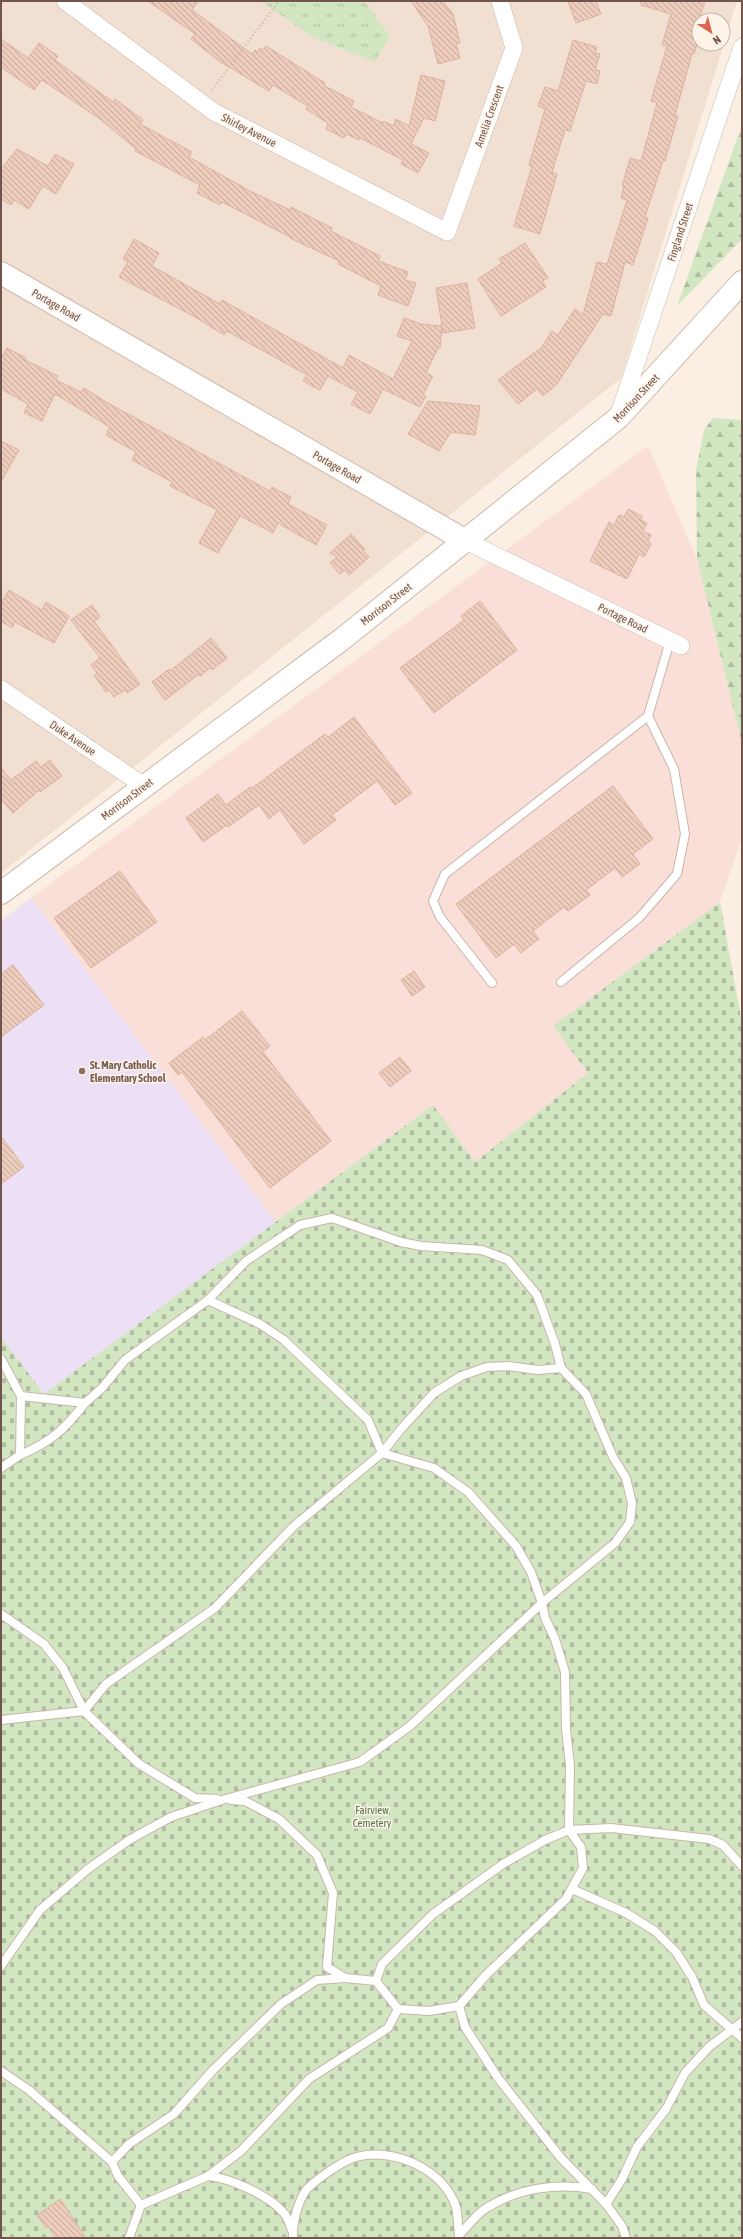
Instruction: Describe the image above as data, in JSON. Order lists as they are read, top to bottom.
{
  "streets": {
    "street": [
      "Amelia Crescent",
      "Shirley Avenue",
      "Fingland Street",
      "Portage Road",
      "Morrison Street",
      "Duke Avenue"
    ]
  },
  "crossings": [
    ["Amelia Crescent", "Shirley Avenue"],
    ["Fingland Street", "Morrison Street"],
    ["Portage Road", "Morrison Street"],
    ["Morrison Street", "Duke Avenue"]
  ],
  "parks": ["Fairview Cemetery"],
  "places": ["St. Mary Catholic Elementary School"],
  "north": "bottom right"
}
